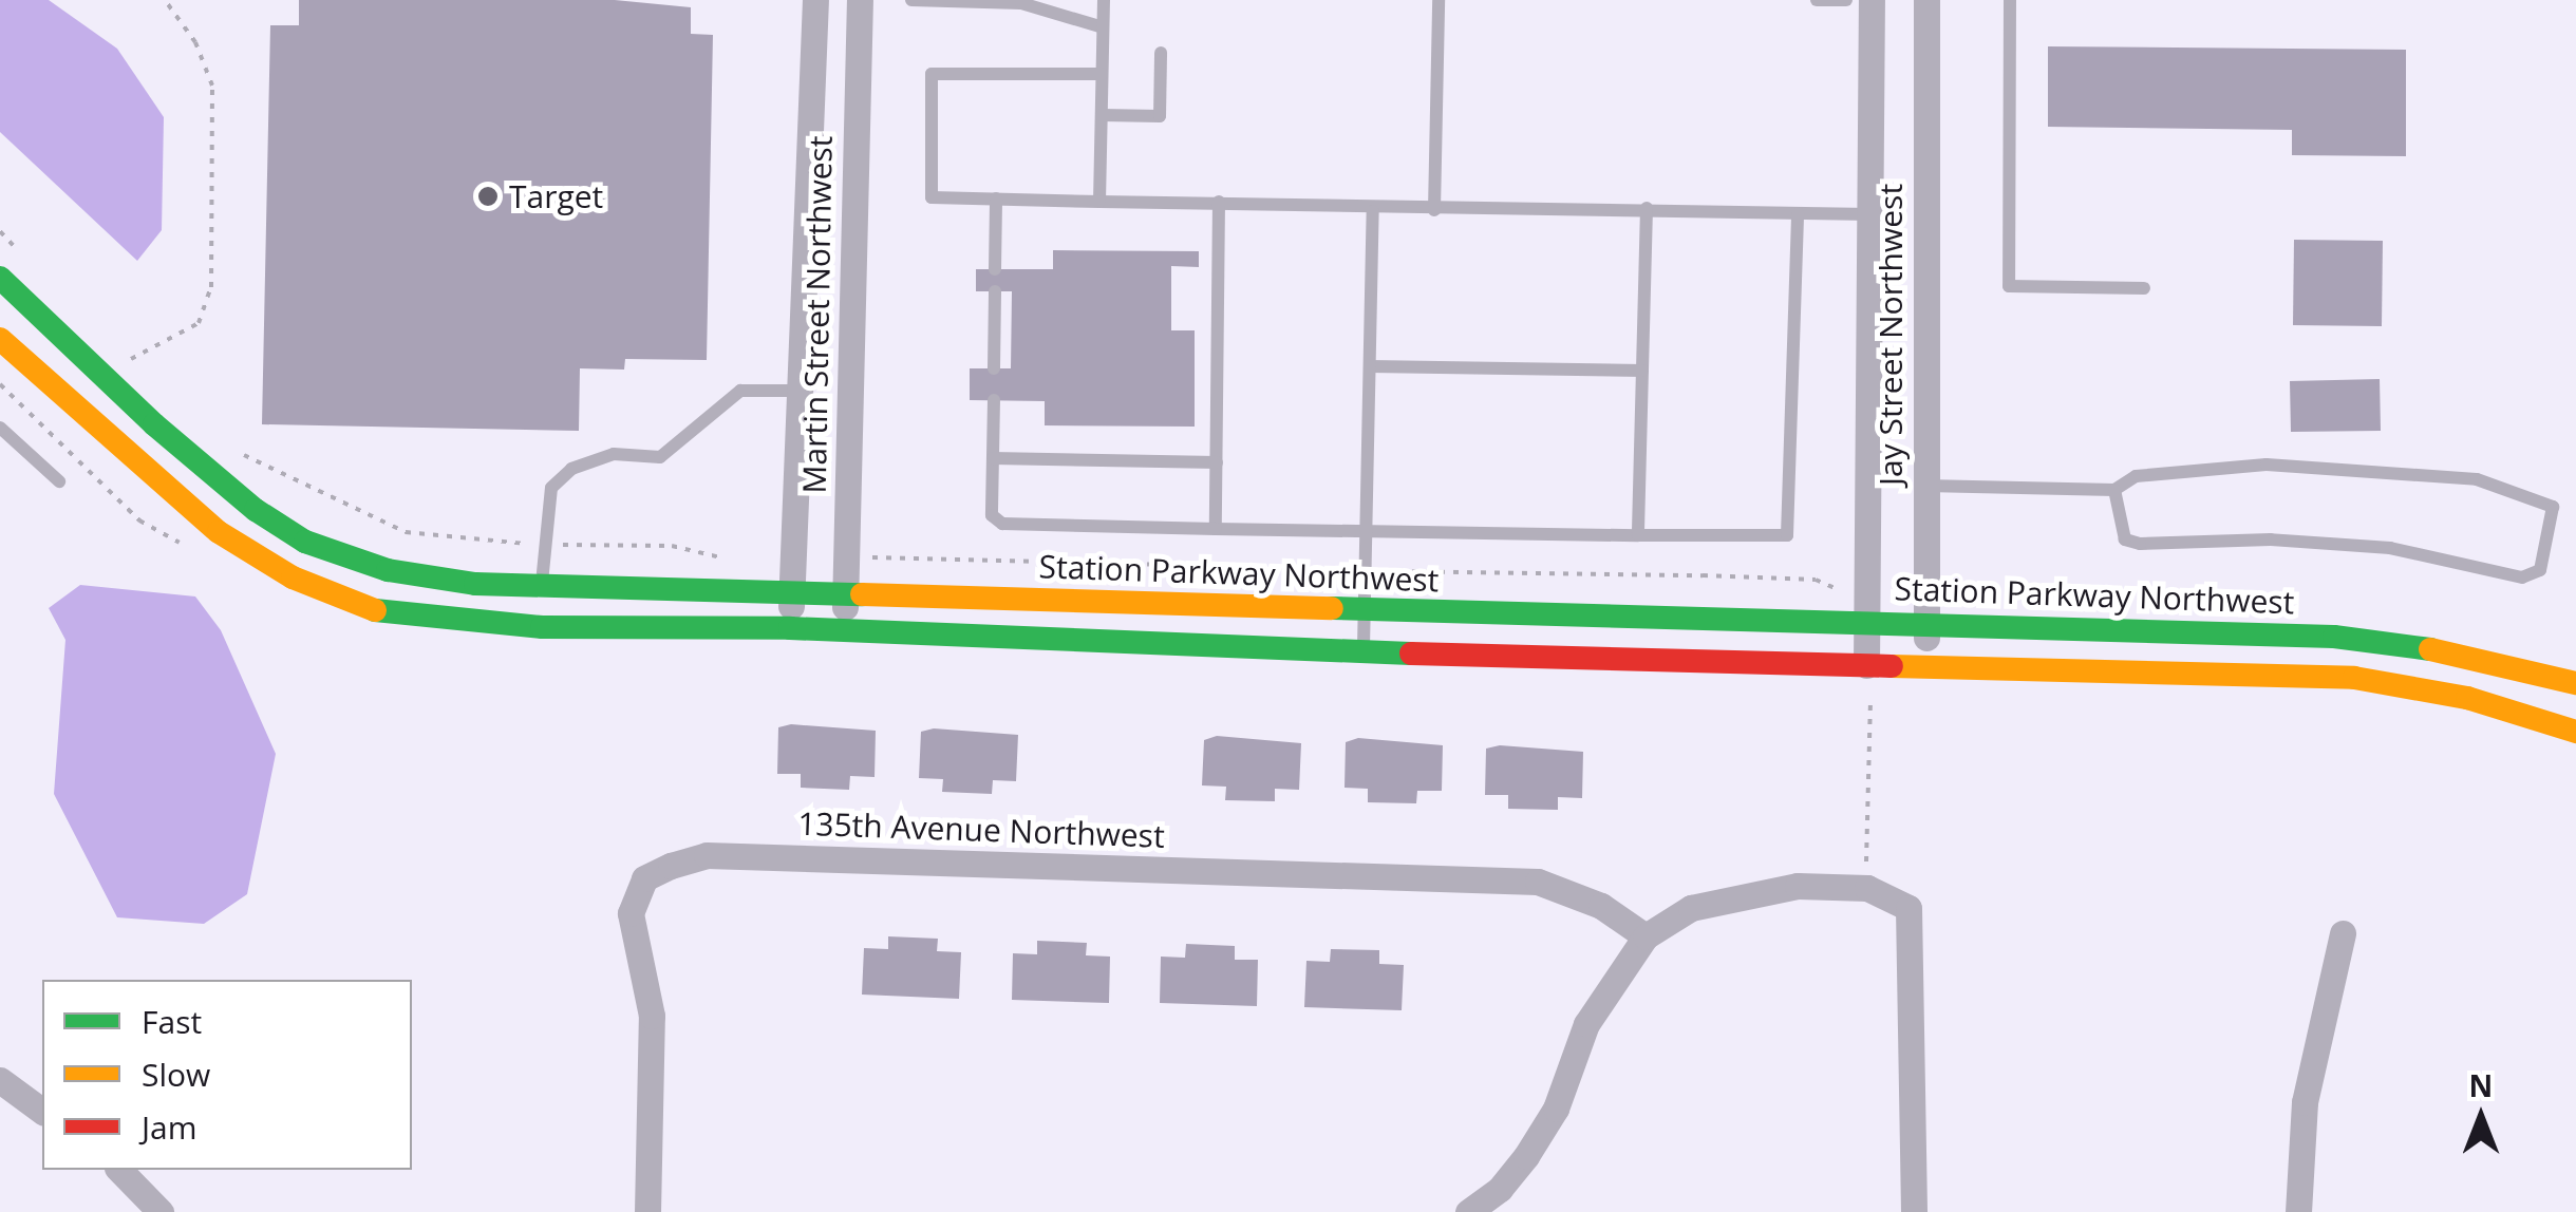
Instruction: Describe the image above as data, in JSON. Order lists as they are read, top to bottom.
{
  "streets": {
    "street": [
      "Martin Street Northwest",
      "Jay Street Northwest",
      "Station Parkway Northwest",
      "135th Avenue Northwest"
    ]
  },
  "crossings": [
    ["Martin Street Northwest", "Station Parkway Northwest"],
    ["Jay Street Northwest", "Station Parkway Northwest"]
  ],
  "places": ["Target"],
  "legend": ["Fast", "Slow", "Jam"],
  "north": "top"
}
